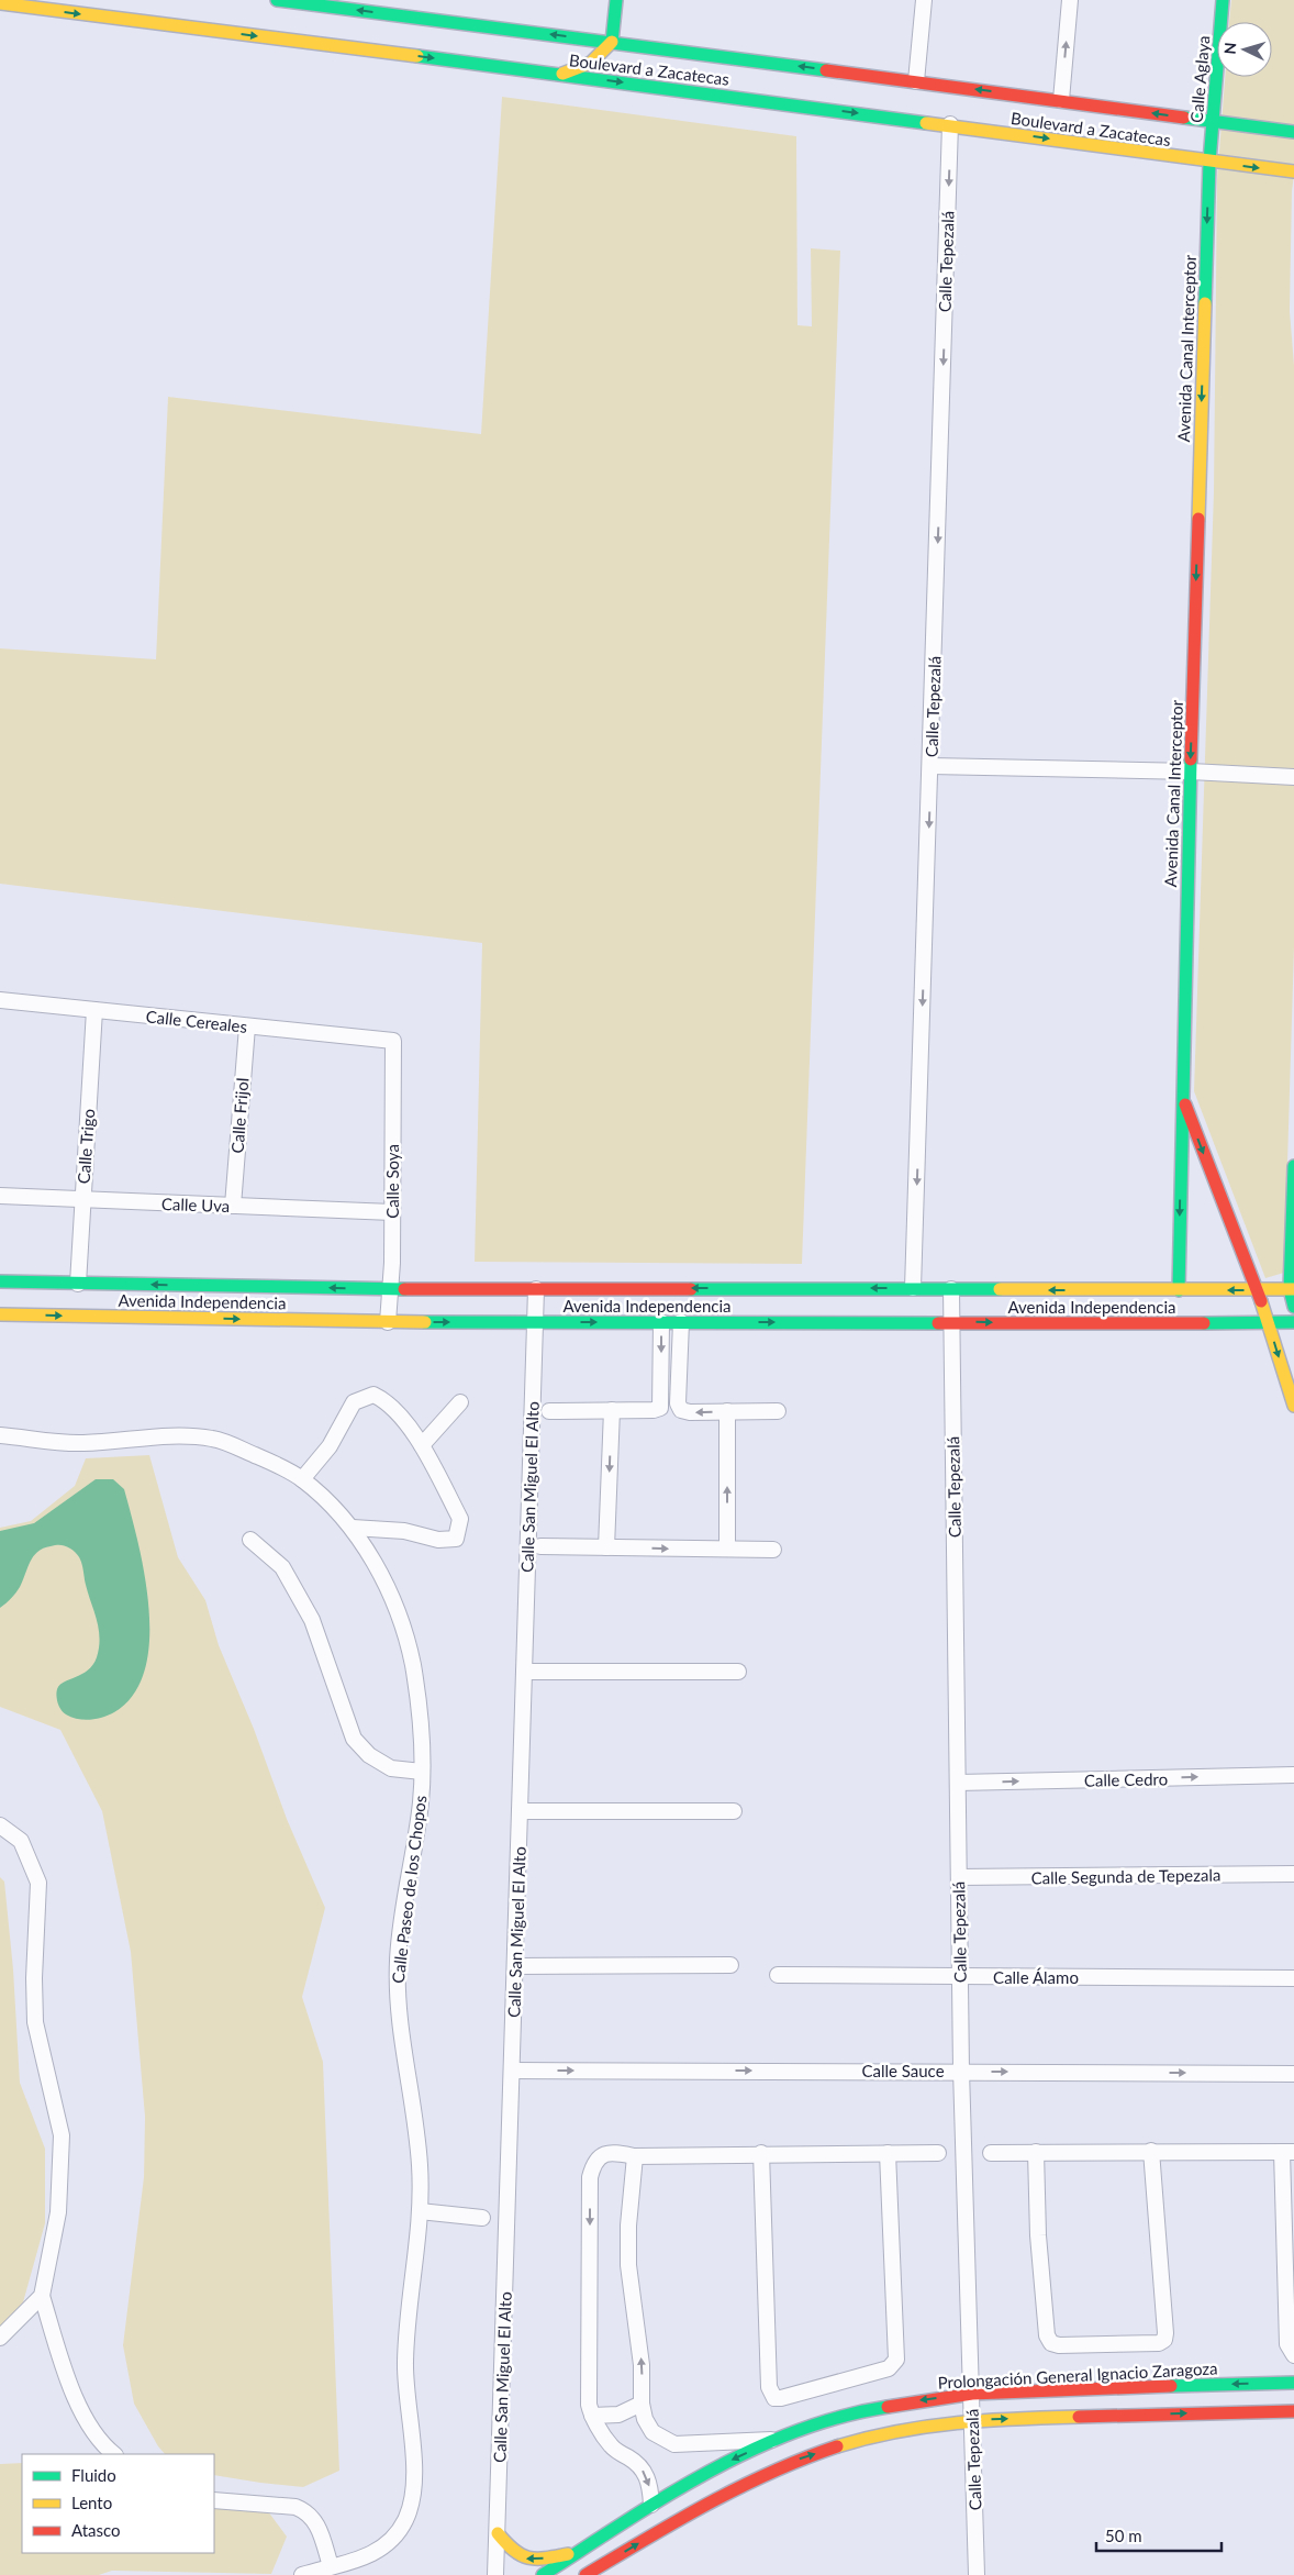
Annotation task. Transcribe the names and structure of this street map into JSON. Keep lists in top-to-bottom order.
{
  "streets": {
    "main road": [
      "Boulevard a Zacatecas",
      "Calle Aglaya",
      "Avenida Canal Interceptor",
      "Avenida Independencia",
      "Prolongación General Ignacio Zaragoza"
    ],
    "street": [
      "Calle Tepezalá",
      "Calle Cereales",
      "Calle Frijol",
      "Calle Trigo",
      "Calle Soya",
      "Calle Uva",
      "Calle San Miguel El Alto",
      "Calle Cedro",
      "Calle Segunda de Tepezala",
      "Calle Paseo de los Chopos",
      "Calle Álamo",
      "Calle Sauce"
    ]
  },
  "crossings": [
    ["Boulevard a Zacatecas", "Calle Aglaya"],
    ["Boulevard a Zacatecas", "Calle Tepezalá"],
    ["Boulevard a Zacatecas", "Avenida Canal Interceptor"],
    ["Calle Aglaya", "Avenida Canal Interceptor"],
    ["Calle Tepezalá", "Avenida Independencia"],
    ["Calle Tepezalá", "Calle Cedro"],
    ["Calle Tepezalá", "Calle Segunda de Tepezala"],
    ["Calle Tepezalá", "Calle Álamo"],
    ["Calle Tepezalá", "Calle Sauce"],
    ["Calle Tepezalá", "Prolongación General Ignacio Zaragoza"],
    ["Avenida Canal Interceptor", "Avenida Independencia"],
    ["Calle Cereales", "Calle Frijol"],
    ["Calle Cereales", "Calle Trigo"],
    ["Calle Cereales", "Calle Soya"],
    ["Calle Frijol", "Calle Uva"],
    ["Calle Trigo", "Calle Uva"],
    ["Calle Trigo", "Avenida Independencia"],
    ["Calle Soya", "Calle Uva"],
    ["Calle Soya", "Avenida Independencia"],
    ["Avenida Independencia", "Calle San Miguel El Alto"],
    ["Calle San Miguel El Alto", "Calle Sauce"]
  ],
  "one_way": ["Calle Tepezalá", "Calle Cedro"],
  "legend": ["Fluido", "Lento", "Atasco"],
  "scale_bar": "50 m",
  "north": "left"
}
